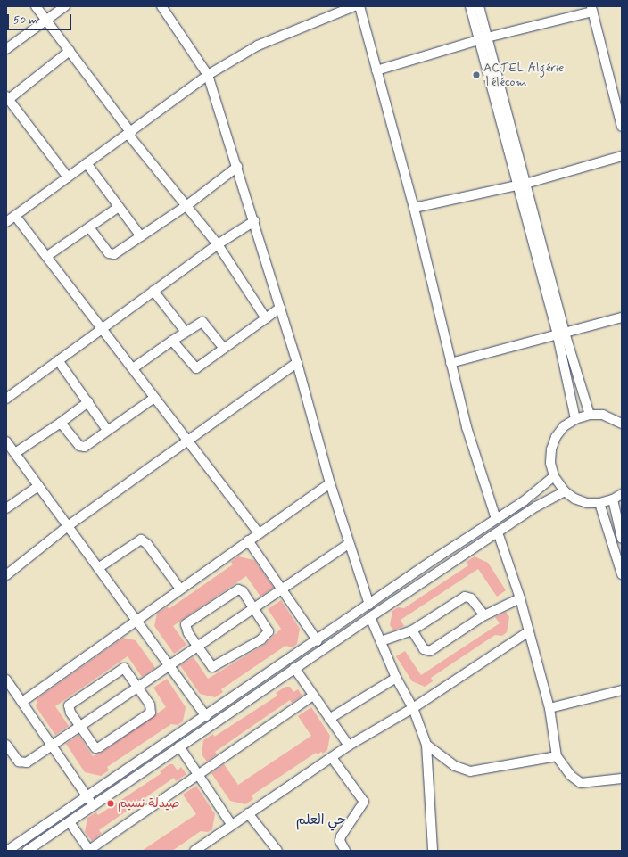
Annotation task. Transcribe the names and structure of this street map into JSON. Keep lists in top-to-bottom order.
{
  "districts": ["حي العلم"],
  "places": ["ACTEL Algérie Télécom", "صيدلة نسيم"],
  "scale_bar": "50 m"
}
